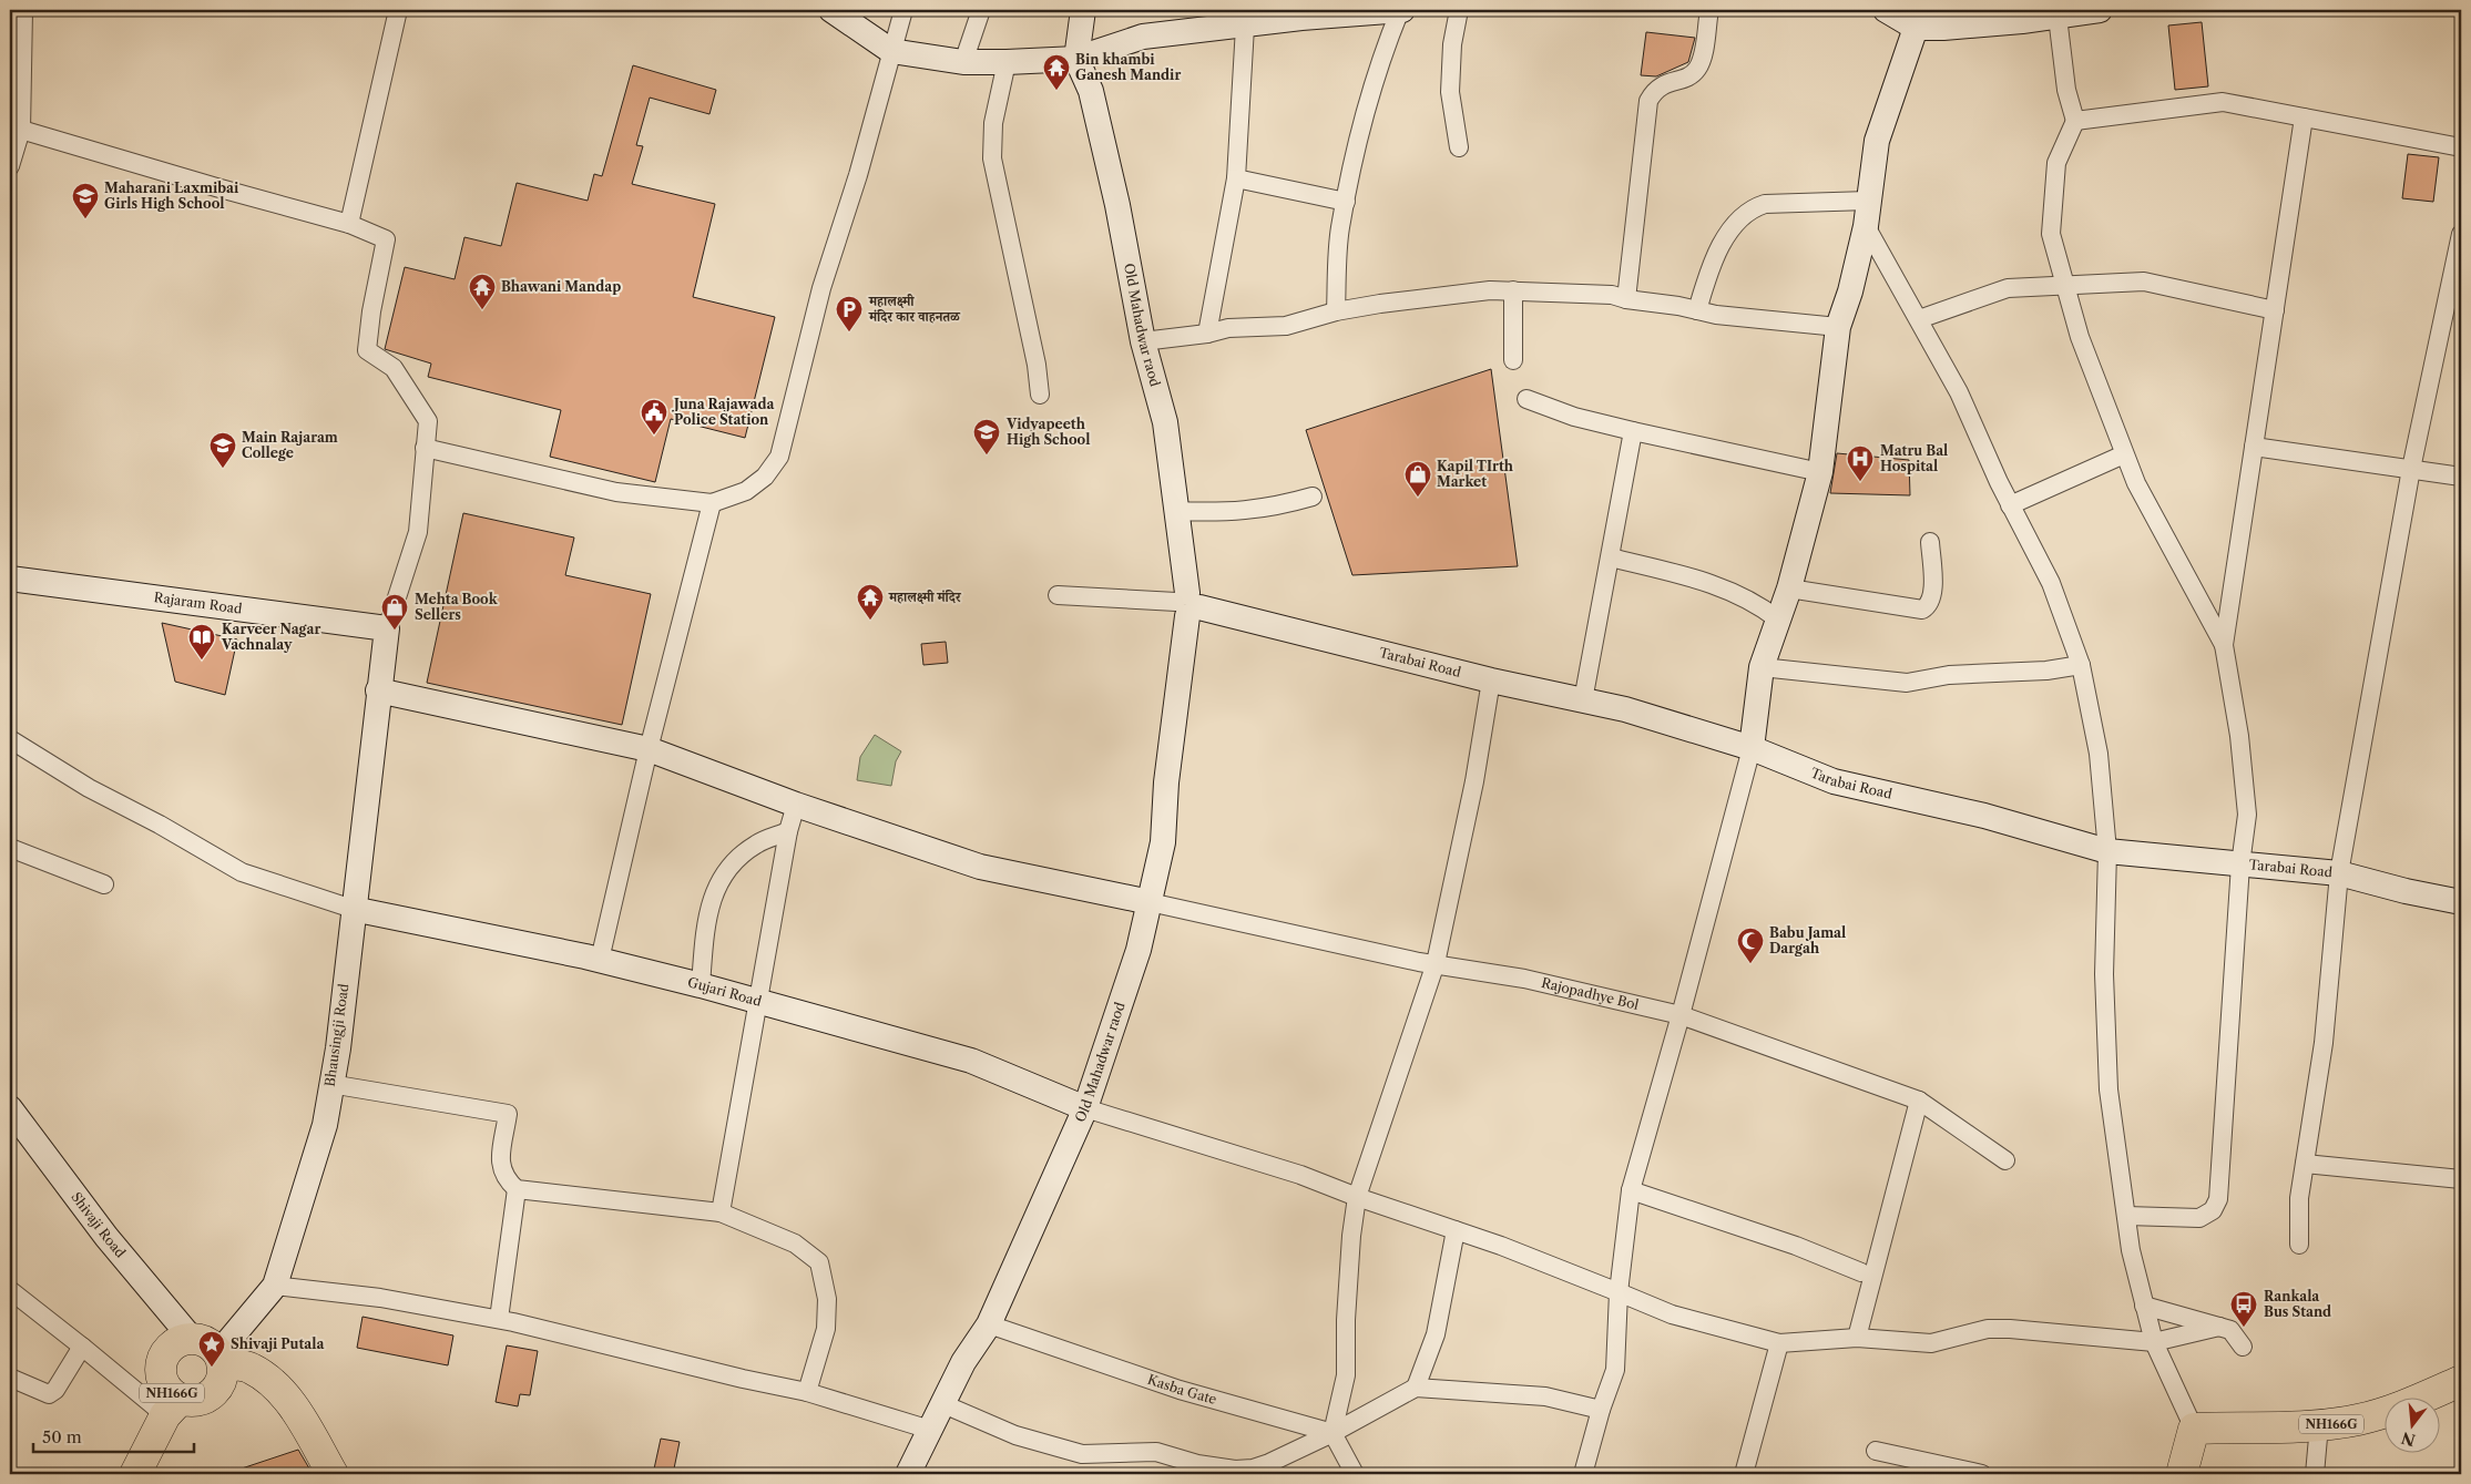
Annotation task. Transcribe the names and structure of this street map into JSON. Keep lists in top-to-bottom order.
{
  "streets": {
    "highway": ["NH166G"],
    "street": [
      "Old Mahadwar raod",
      "Rajaram Road",
      "Tarabai Road",
      "Gujari Road",
      "Rajopadhye Bol",
      "Bhausingji Road",
      "Shivaji Road",
      "Kasba Gate"
    ]
  },
  "crossings": [
    ["Old Mahadwar raod", "Tarabai Road"],
    ["Old Mahadwar raod", "Gujari Road"],
    ["Old Mahadwar raod", "Rajopadhye Bol"],
    ["Old Mahadwar raod", "Kasba Gate"],
    ["Rajaram Road", "Bhausingji Road"],
    ["Gujari Road", "Bhausingji Road"],
    ["Bhausingji Road", "Shivaji Road"],
    ["Bhausingji Road", "NH166G"],
    ["Shivaji Road", "NH166G"]
  ],
  "places": {
    "temple": ["Bin khambi Ganesh Mandir", "Bhawani Mandap", "महालक्ष्मी मंदिर"],
    "school or university": ["Maharani Laxmibai Girls High School", "Vidyapeeth High School", "Main Rajaram College"],
    "parking": ["महालक्ष्मी मंदिर कार वाहनतळ"],
    "public building": ["Juna Rajawada Police Station"],
    "hospital": ["Matru Bal Hospital"],
    "shop": ["Kapil TIrth Market", "Mehta Book Sellers"],
    "library": ["Karveer Nagar Vachnalay"],
    "mosque": ["Babu Jamal Dargah"],
    "bus stop": ["Rankala Bus Stand"],
    "place": ["Shivaji Putala"]
  },
  "scale_bar": "50 m",
  "north": "bottom"
}
